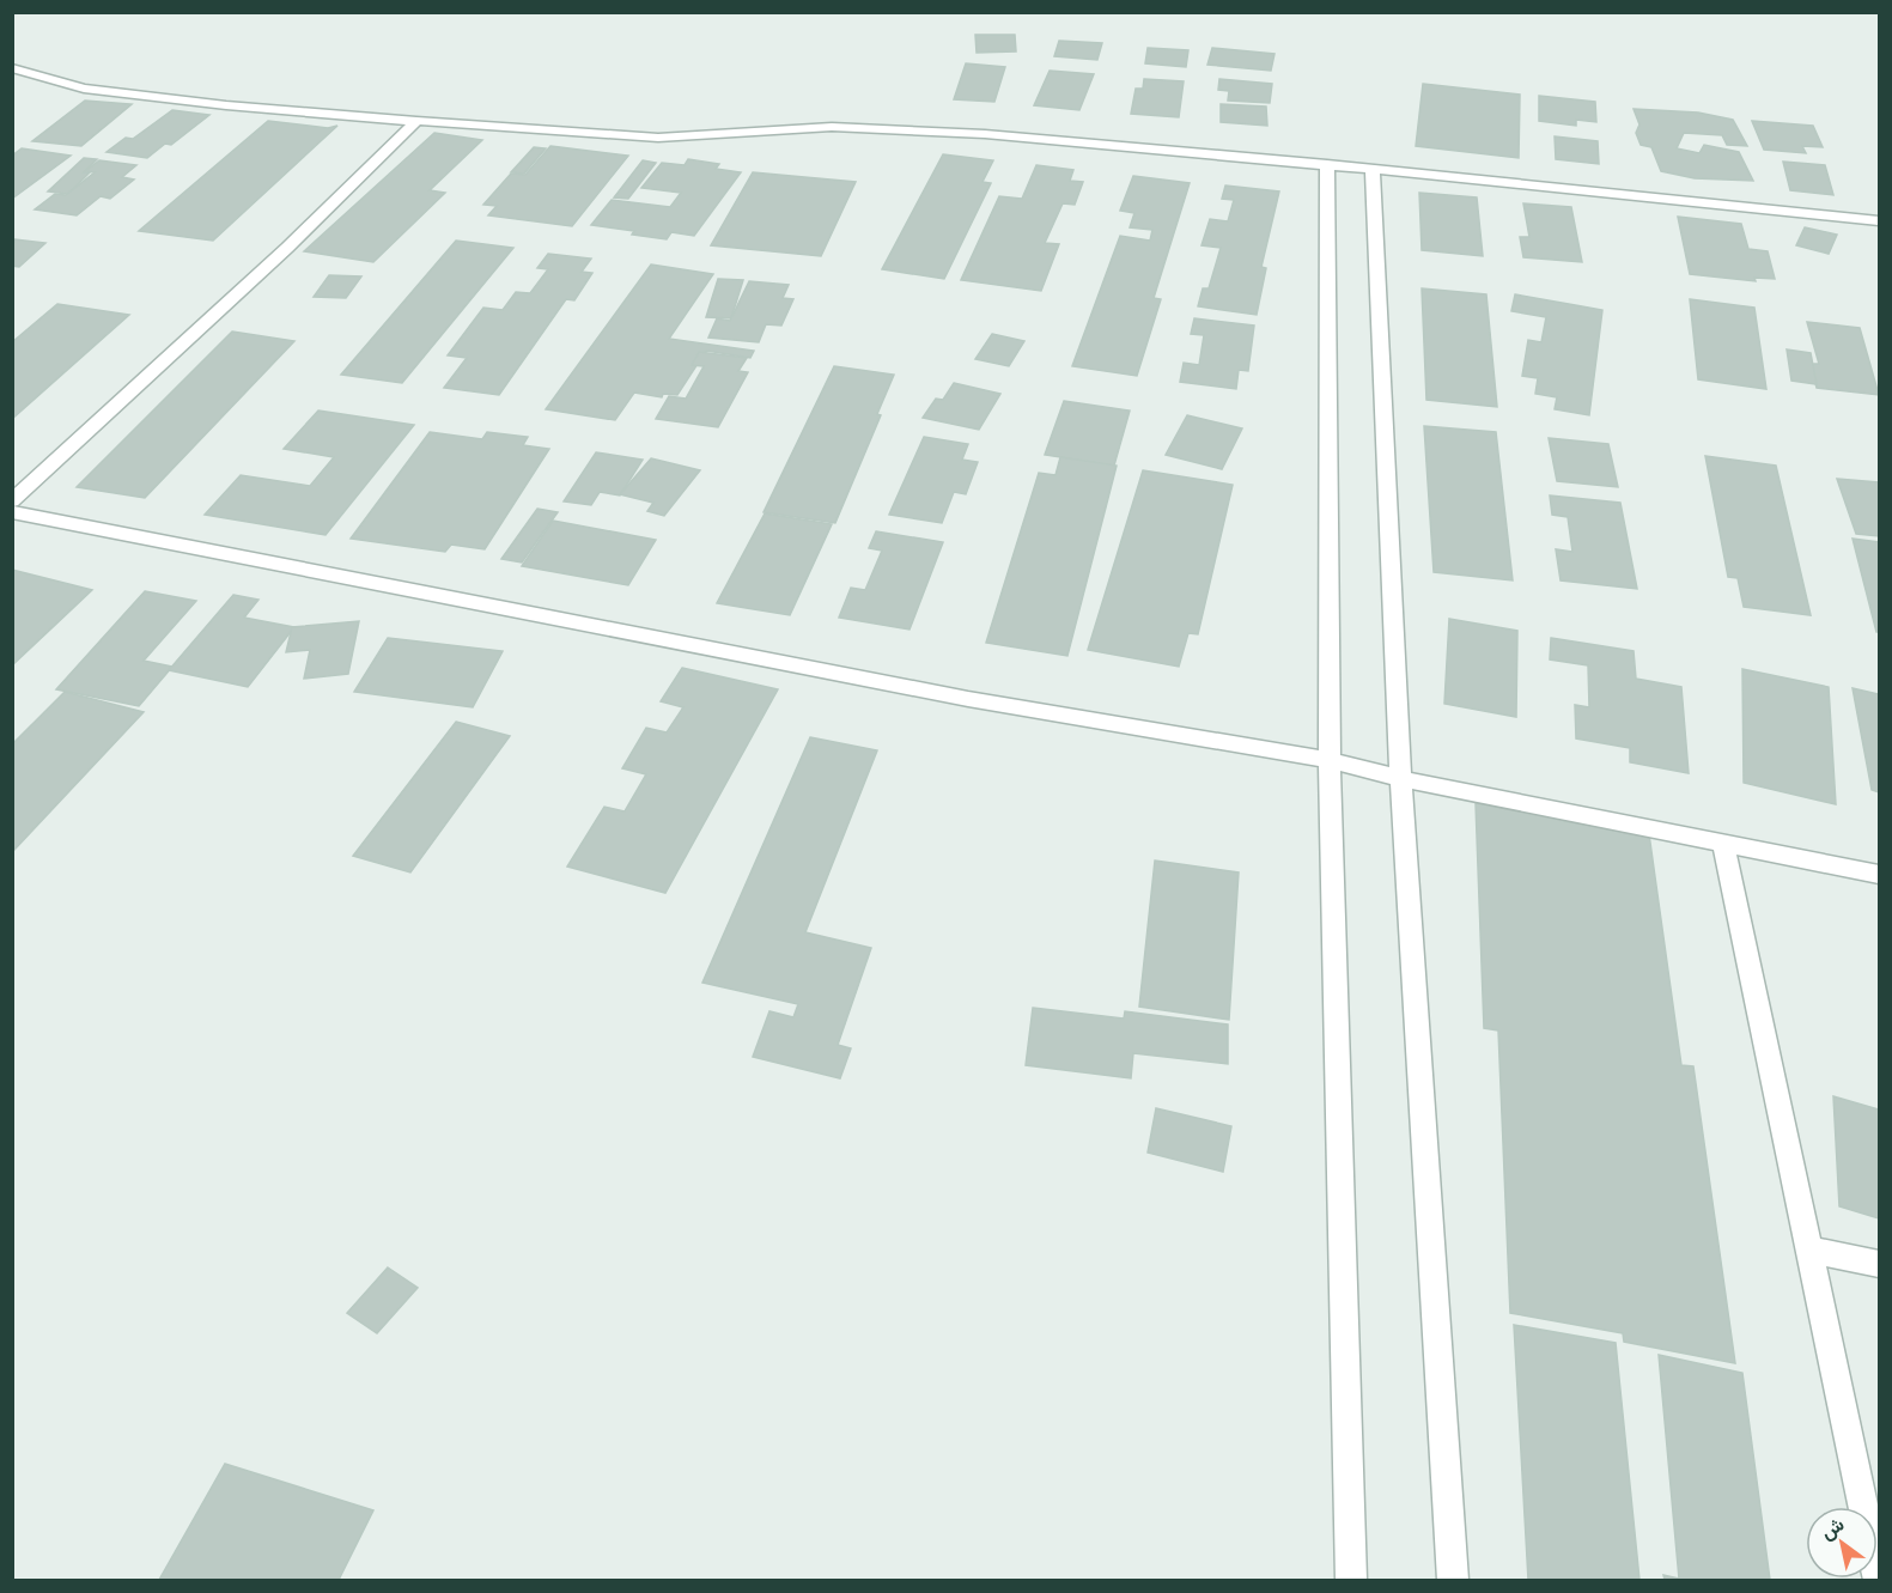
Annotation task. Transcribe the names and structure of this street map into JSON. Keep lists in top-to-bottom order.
{
  "north": "top left"
}
